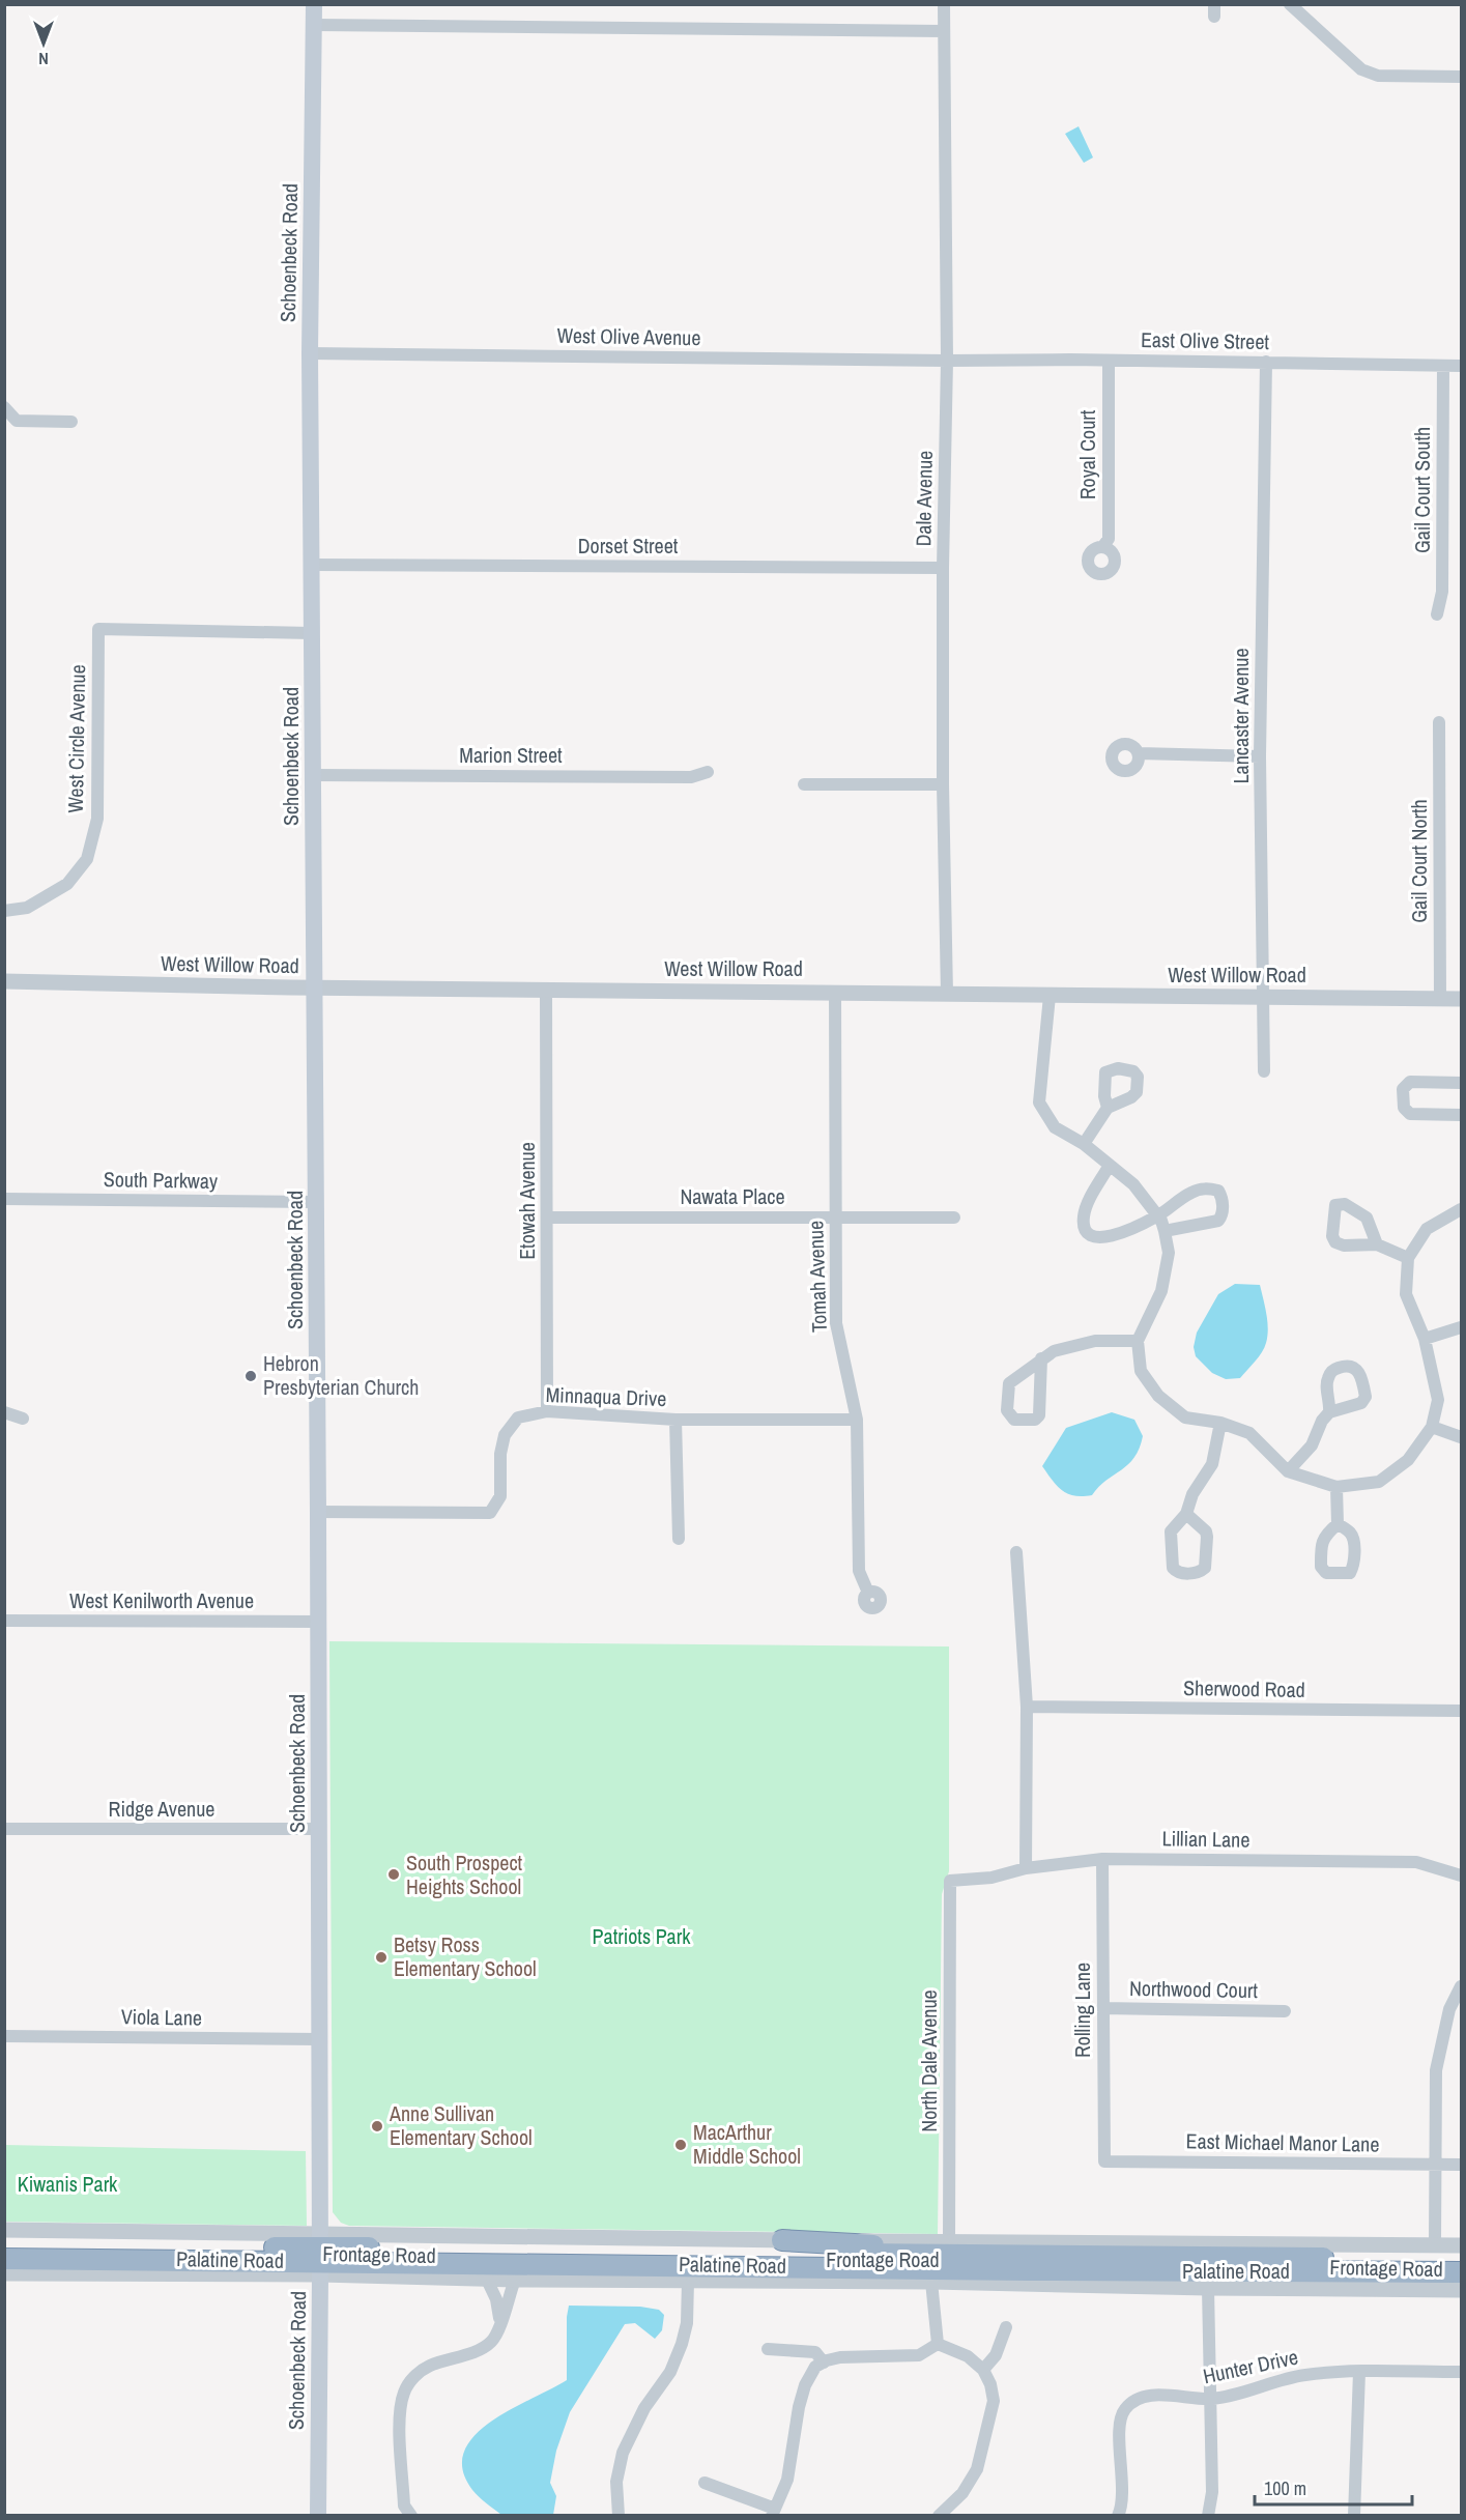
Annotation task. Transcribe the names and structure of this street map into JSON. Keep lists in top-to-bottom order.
{
  "streets": {
    "highway": ["Palatine Road"],
    "main road": ["Schoenbeck Road"],
    "street": [
      "West Olive Avenue",
      "East Olive Street",
      "Royal Court",
      "Gail Court South",
      "Dale Avenue",
      "Dorset Street",
      "Lancaster Avenue",
      "West Circle Avenue",
      "Marion Street",
      "Gail Court North",
      "West Willow Road",
      "South Parkway",
      "Nawata Place",
      "Etowah Avenue",
      "Tomah Avenue",
      "Minnaqua Drive",
      "West Kenilworth Avenue",
      "Sherwood Road",
      "Ridge Avenue",
      "Lillian Lane",
      "Northwood Court",
      "Rolling Lane",
      "Viola Lane",
      "North Dale Avenue",
      "East Michael Manor Lane",
      "Frontage Road",
      "Hunter Drive"
    ]
  },
  "crossings": [
    ["Schoenbeck Road", "West Olive Avenue"],
    ["Schoenbeck Road", "Dorset Street"],
    ["Schoenbeck Road", "West Circle Avenue"],
    ["Schoenbeck Road", "Marion Street"],
    ["Schoenbeck Road", "West Willow Road"],
    ["Schoenbeck Road", "South Parkway"],
    ["Schoenbeck Road", "Minnaqua Drive"],
    ["Schoenbeck Road", "West Kenilworth Avenue"],
    ["Schoenbeck Road", "Ridge Avenue"],
    ["Schoenbeck Road", "Viola Lane"],
    ["Schoenbeck Road", "Frontage Road"],
    ["Schoenbeck Road", "Palatine Road"],
    ["West Olive Avenue", "East Olive Street"],
    ["West Olive Avenue", "Dale Avenue"],
    ["East Olive Street", "Royal Court"],
    ["East Olive Street", "Gail Court South"],
    ["East Olive Street", "Dale Avenue"],
    ["East Olive Street", "Lancaster Avenue"],
    ["Dale Avenue", "Dorset Street"],
    ["Dale Avenue", "West Willow Road"],
    ["Lancaster Avenue", "West Willow Road"],
    ["Gail Court North", "West Willow Road"],
    ["West Willow Road", "Etowah Avenue"],
    ["West Willow Road", "Tomah Avenue"],
    ["Nawata Place", "Etowah Avenue"],
    ["Nawata Place", "Tomah Avenue"],
    ["Etowah Avenue", "Minnaqua Drive"],
    ["Tomah Avenue", "Minnaqua Drive"],
    ["Lillian Lane", "Rolling Lane"],
    ["Lillian Lane", "North Dale Avenue"],
    ["Northwood Court", "Rolling Lane"],
    ["Rolling Lane", "East Michael Manor Lane"],
    ["North Dale Avenue", "Frontage Road"],
    ["Frontage Road", "Palatine Road"]
  ],
  "parks": ["Patriots Park", "Kiwanis Park"],
  "places": [
    "Hebron Presbyterian Church",
    "South Prospect Heights School",
    "Betsy Ross Elementary School",
    "Anne Sullivan Elementary School",
    "MacArthur Middle School"
  ],
  "scale_bar": "100 m",
  "north": "bottom"
}
